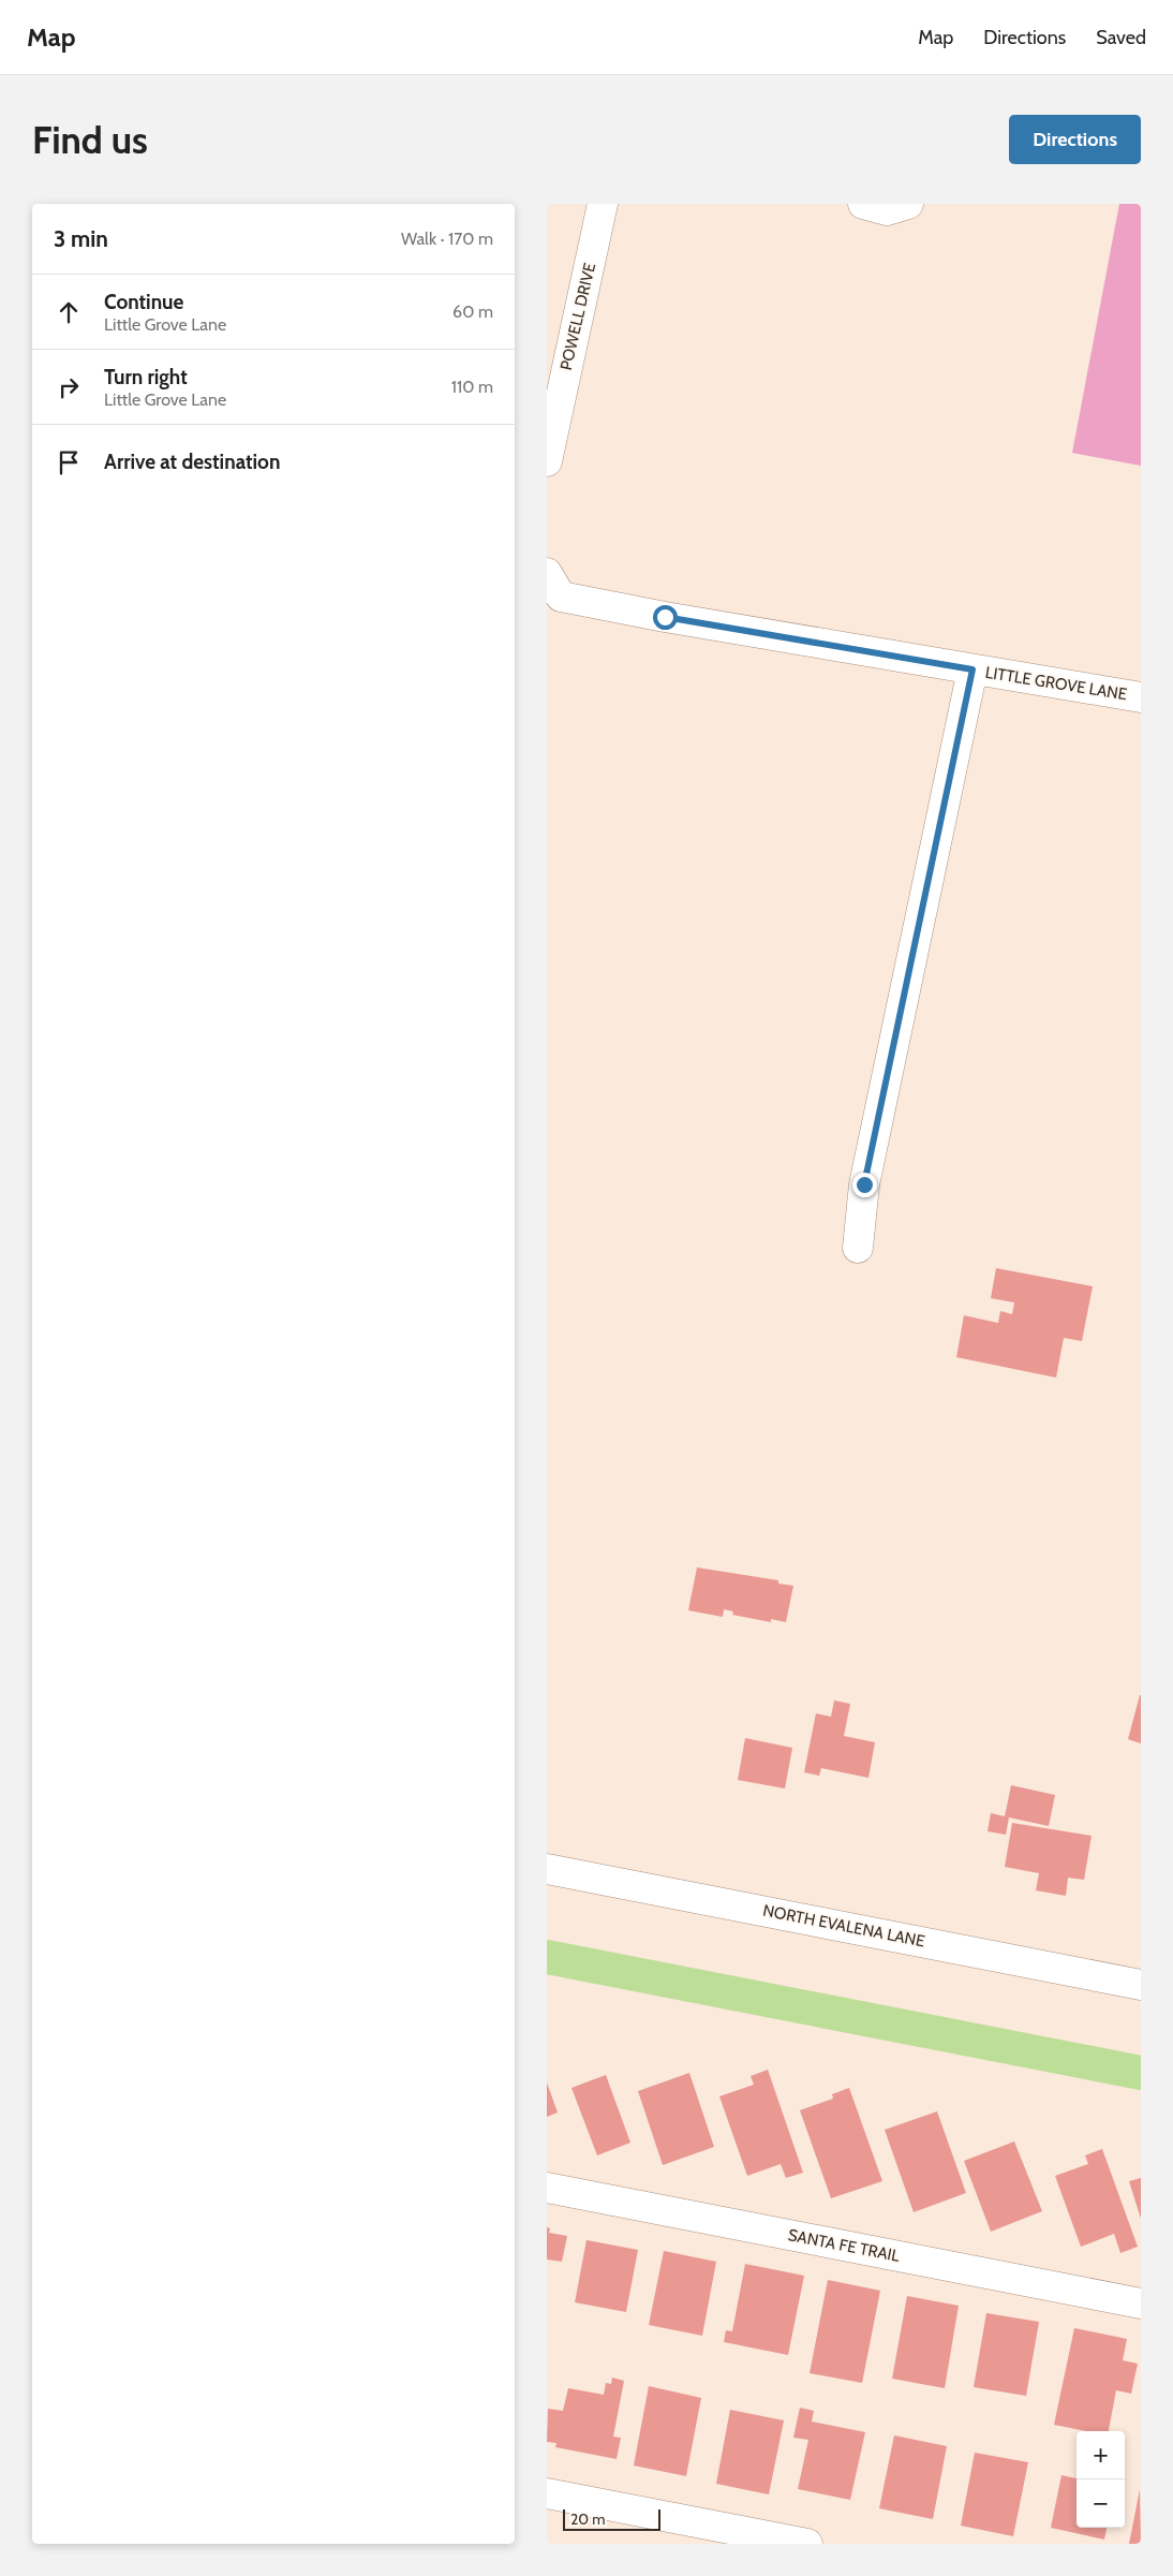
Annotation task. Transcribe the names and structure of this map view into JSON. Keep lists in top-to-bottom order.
{
  "streets": {
    "street": [
      "POWELL DRIVE",
      "LITTLE GROVE LANE",
      "NORTH EVALENA LANE",
      "SANTA FE TRAIL"
    ]
  },
  "scale_bar": "20 m",
  "page": {
    "header": "Map",
    "nav": ["Map", "Directions", "Saved"],
    "buttons": "Directions",
    "title": "Find us",
    "heading": ["3 min", "Walk · 170 m"],
    "list": [
      ["Continue", "Little Grove Lane", "60 m"],
      ["Turn right", "Little Grove Lane", "110 m"],
      "Arrive at destination"
    ],
    "map_buttons": ["+", "−"],
    "scale": "20 m"
  }
}
